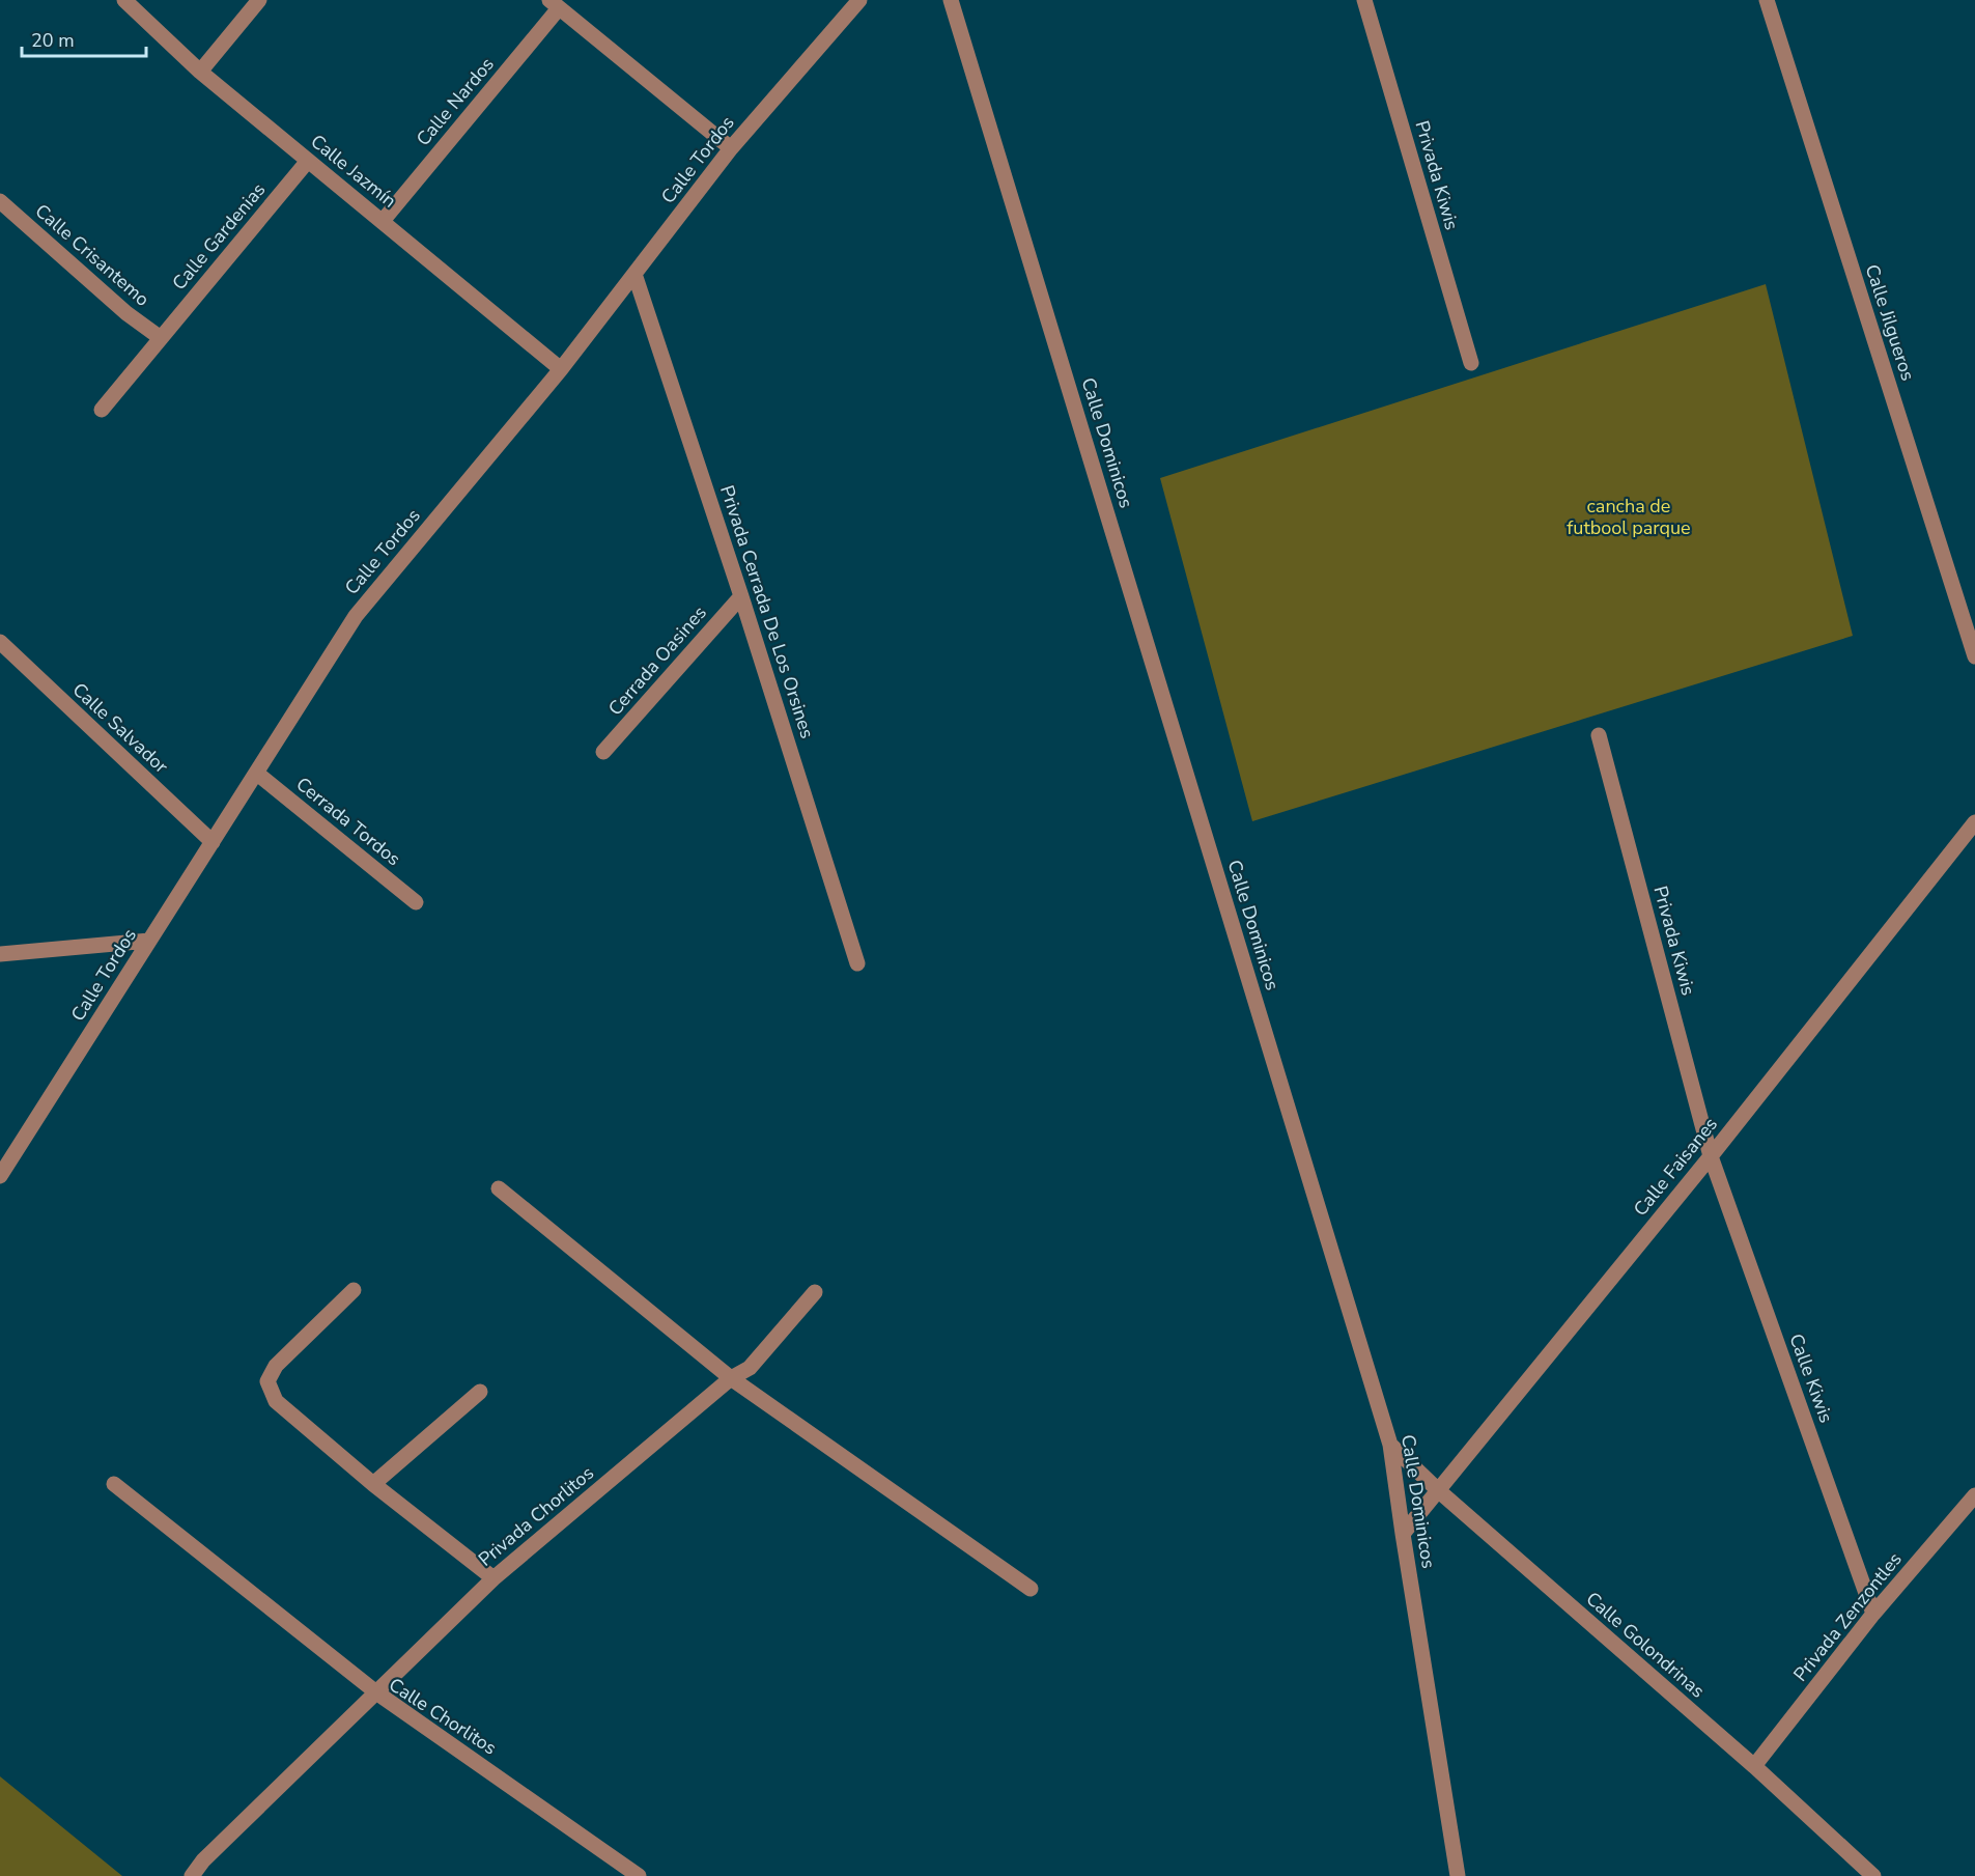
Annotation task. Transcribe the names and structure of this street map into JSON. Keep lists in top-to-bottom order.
{
  "streets": {
    "street": [
      "Calle Nardos",
      "Calle Tordos",
      "Calle Jazmín",
      "Privada Kiwis",
      "Calle Gardenias",
      "Calle Crisantemo",
      "Calle Jilgueros",
      "Calle Dominicos",
      "Privada Cerrada De Los Orsines",
      "Cerrada Oasines",
      "Calle Salvador",
      "Cerrada Tordos",
      "Calle Faisanes",
      "Calle Kiwis",
      "Privada Chorlitos",
      "Privada Zenzontles",
      "Calle Golondrinas",
      "Calle Chorlitos"
    ]
  },
  "crossings": [
    ["Calle Nardos", "Calle Jazmín"],
    ["Calle Tordos", "Calle Jazmín"],
    ["Calle Tordos", "Privada Cerrada De Los Orsines"],
    ["Calle Tordos", "Calle Salvador"],
    ["Calle Tordos", "Cerrada Tordos"],
    ["Calle Jazmín", "Calle Gardenias"],
    ["Privada Kiwis", "Calle Faisanes"],
    ["Privada Kiwis", "Calle Kiwis"],
    ["Calle Gardenias", "Calle Crisantemo"],
    ["Calle Dominicos", "Calle Faisanes"],
    ["Calle Dominicos", "Calle Golondrinas"],
    ["Privada Cerrada De Los Orsines", "Cerrada Oasines"],
    ["Calle Faisanes", "Calle Kiwis"],
    ["Calle Faisanes", "Calle Golondrinas"],
    ["Calle Kiwis", "Privada Zenzontles"],
    ["Privada Chorlitos", "Calle Chorlitos"],
    ["Privada Zenzontles", "Calle Golondrinas"]
  ],
  "parks": ["cancha de futbool parque"],
  "scale_bar": "20 m"
}
